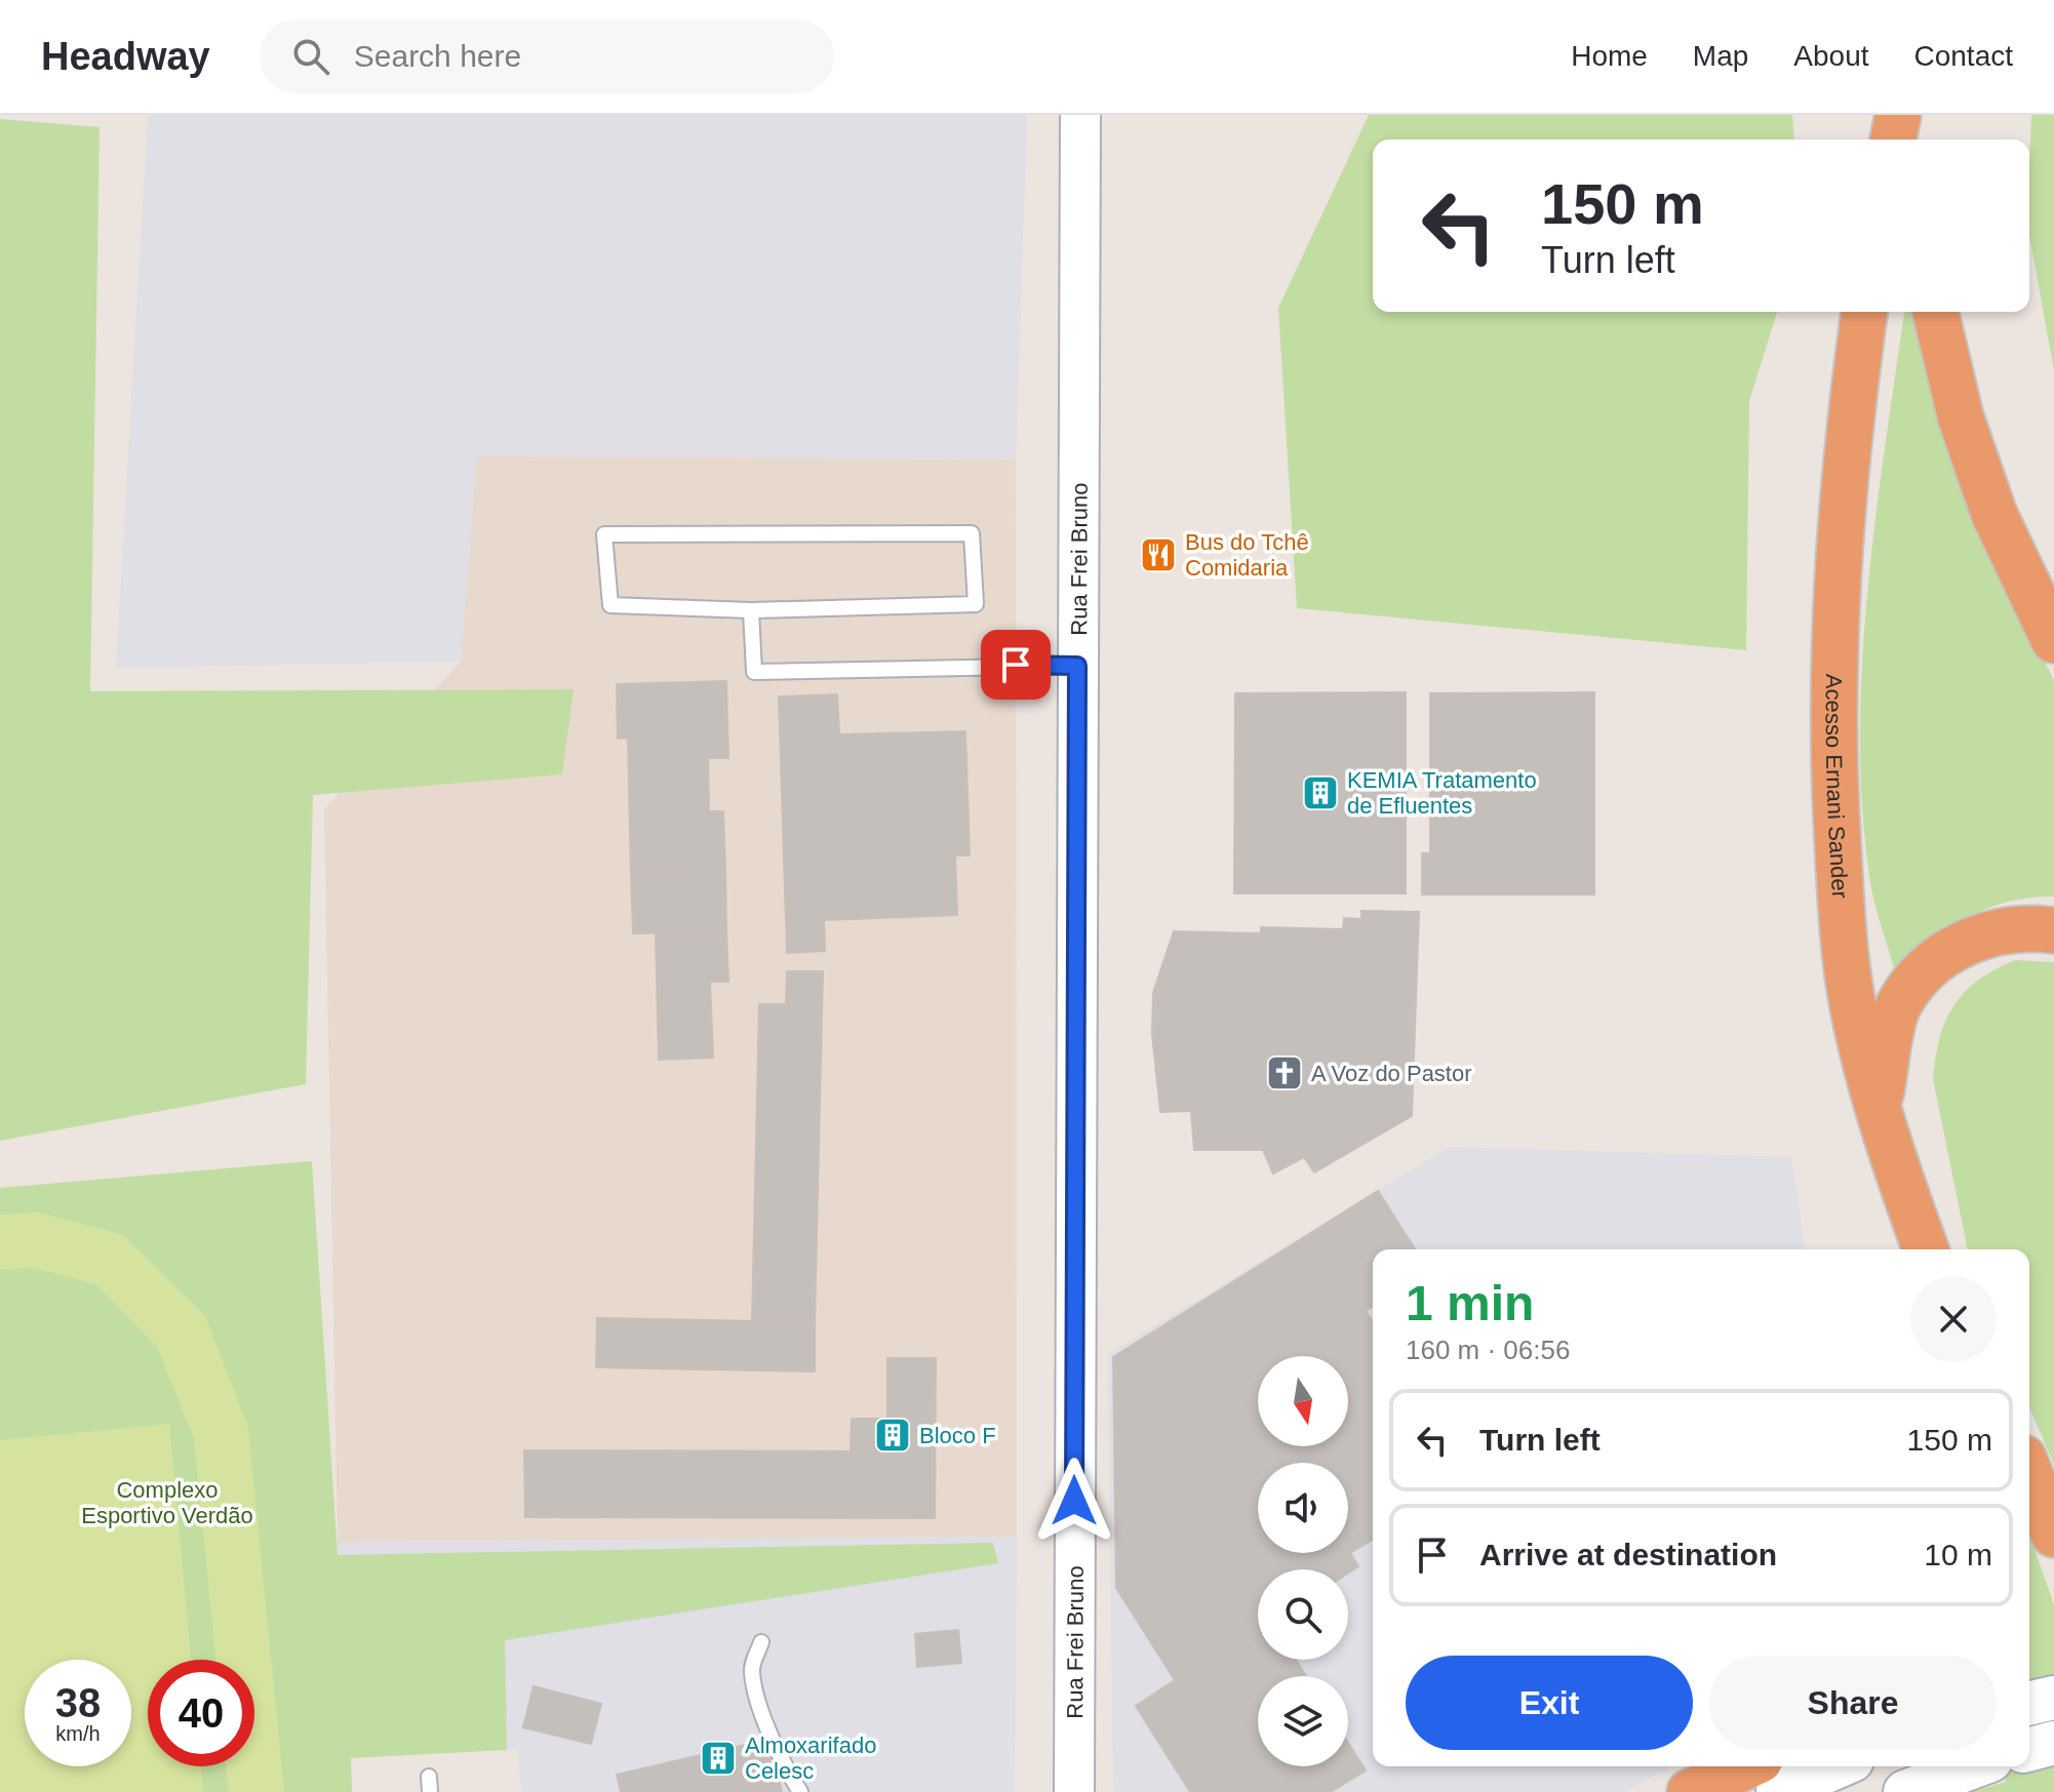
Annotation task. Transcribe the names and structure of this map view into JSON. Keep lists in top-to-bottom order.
{
  "streets": {
    "highway": ["Acesso Ernani Sander"],
    "street": ["Rua Frei Bruno"]
  },
  "parks": ["Complexo Esportivo Verdão"],
  "places": {
    "restaurant": ["Bus do Tchê Comidaria"],
    "building": ["KEMIA Tratamento de Efluentes", "Bloco F", "Almoxarifado Celesc"],
    "church": ["A Voz do Pastor"]
  },
  "north": "bottom",
  "page": {
    "header": "Headway",
    "search": "Search here",
    "nav": [
      "Home",
      "Map",
      "About",
      "Contact"
    ],
    "turn": ["150 m", "Turn left"],
    "heading": ["1 min", "160 m · 06:56"],
    "list": [
      {
        "name": "Turn left",
        "value": "150 m"
      },
      {
        "name": "Arrive at destination",
        "value": "10 m"
      }
    ],
    "buttons": ["Exit", "Share"],
    "speed": "38 km/h",
    "limit": "40"
  }
}
